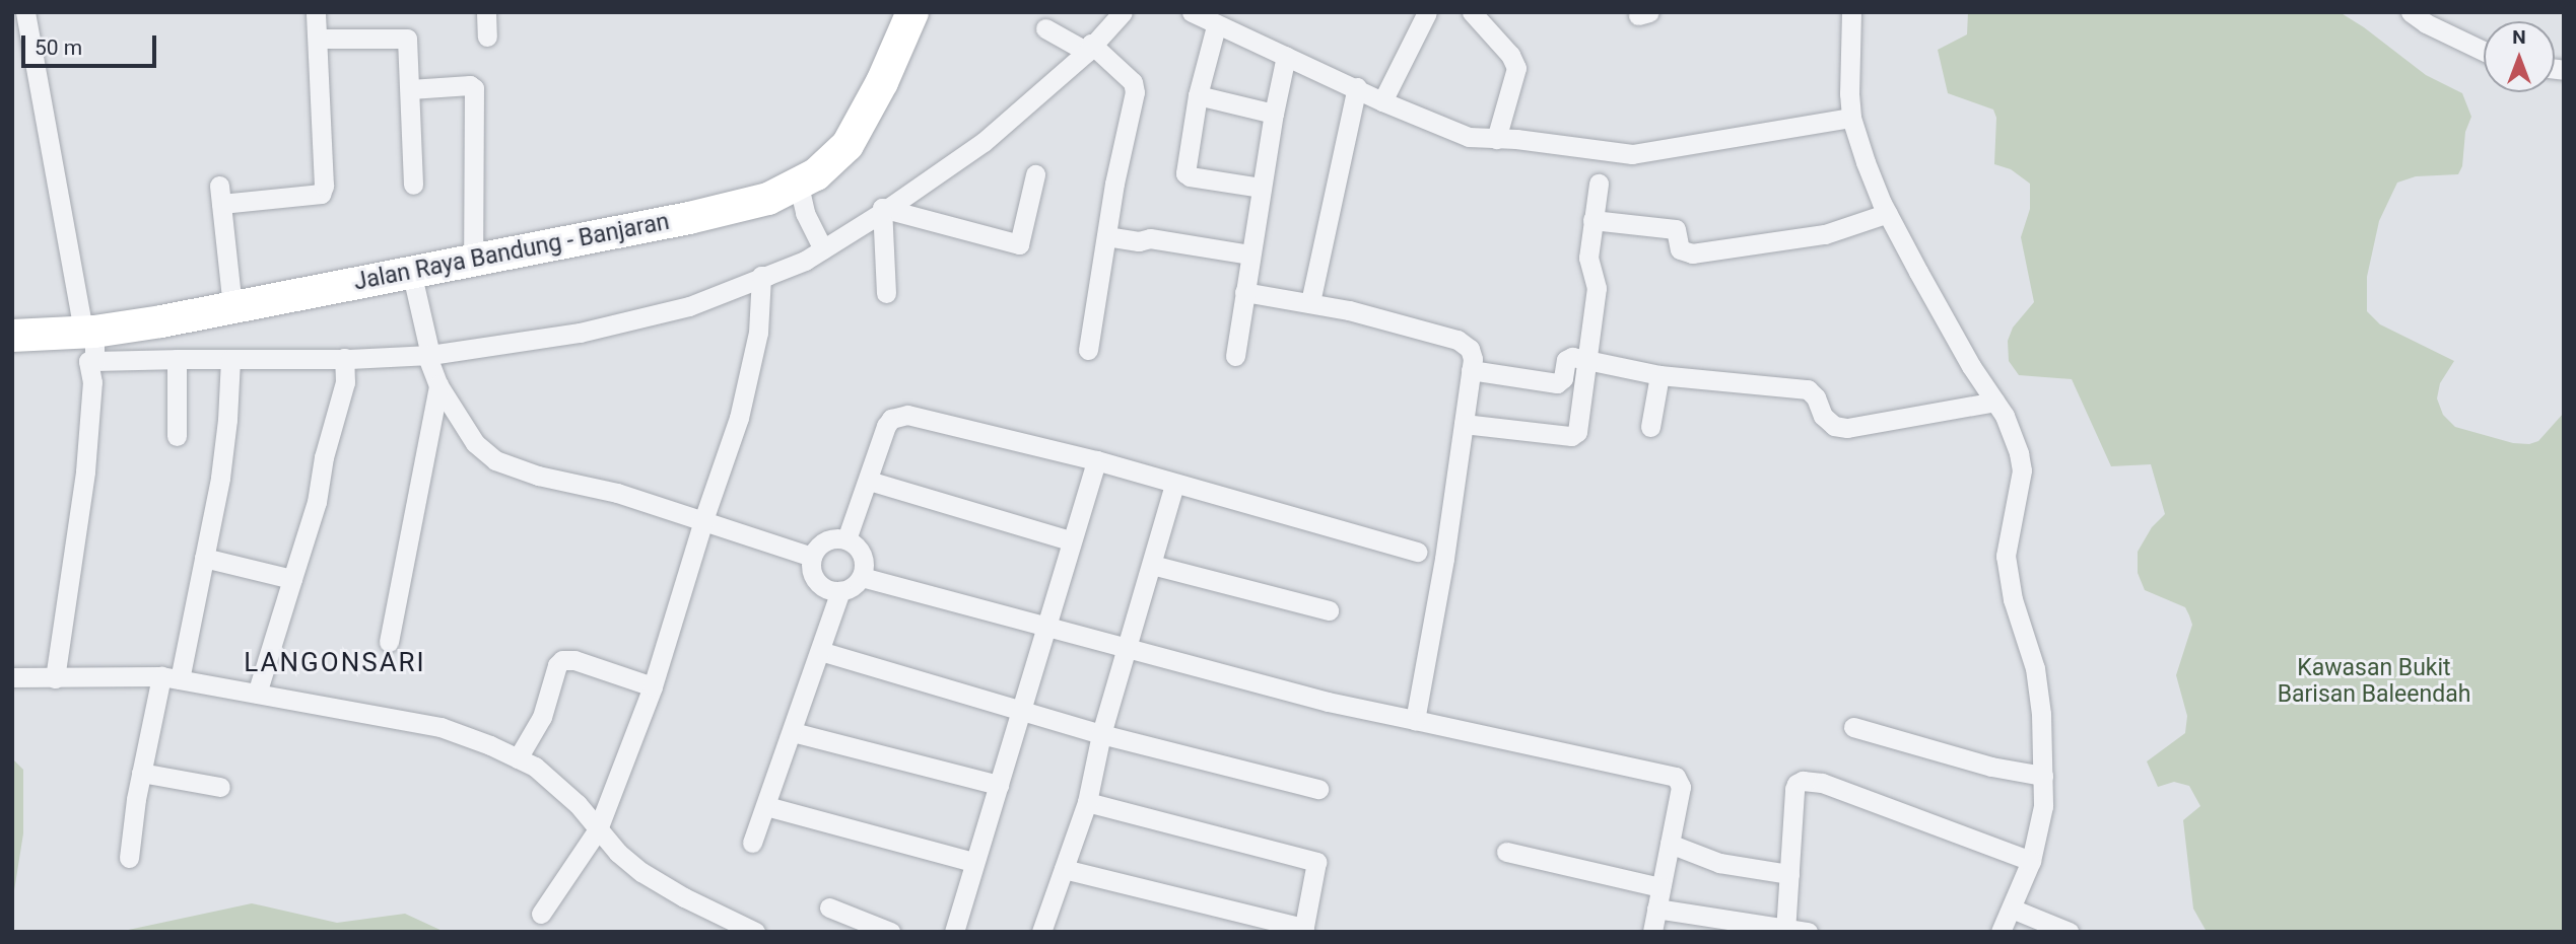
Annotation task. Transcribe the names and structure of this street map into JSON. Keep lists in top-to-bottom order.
{
  "streets": {
    "main road": ["Jalan Raya Bandung - Banjaran"]
  },
  "districts": ["LANGONSARI"],
  "parks": ["Kawasan Bukit Barisan Baleendah"],
  "scale_bar": "50 m",
  "north": "top"
}
